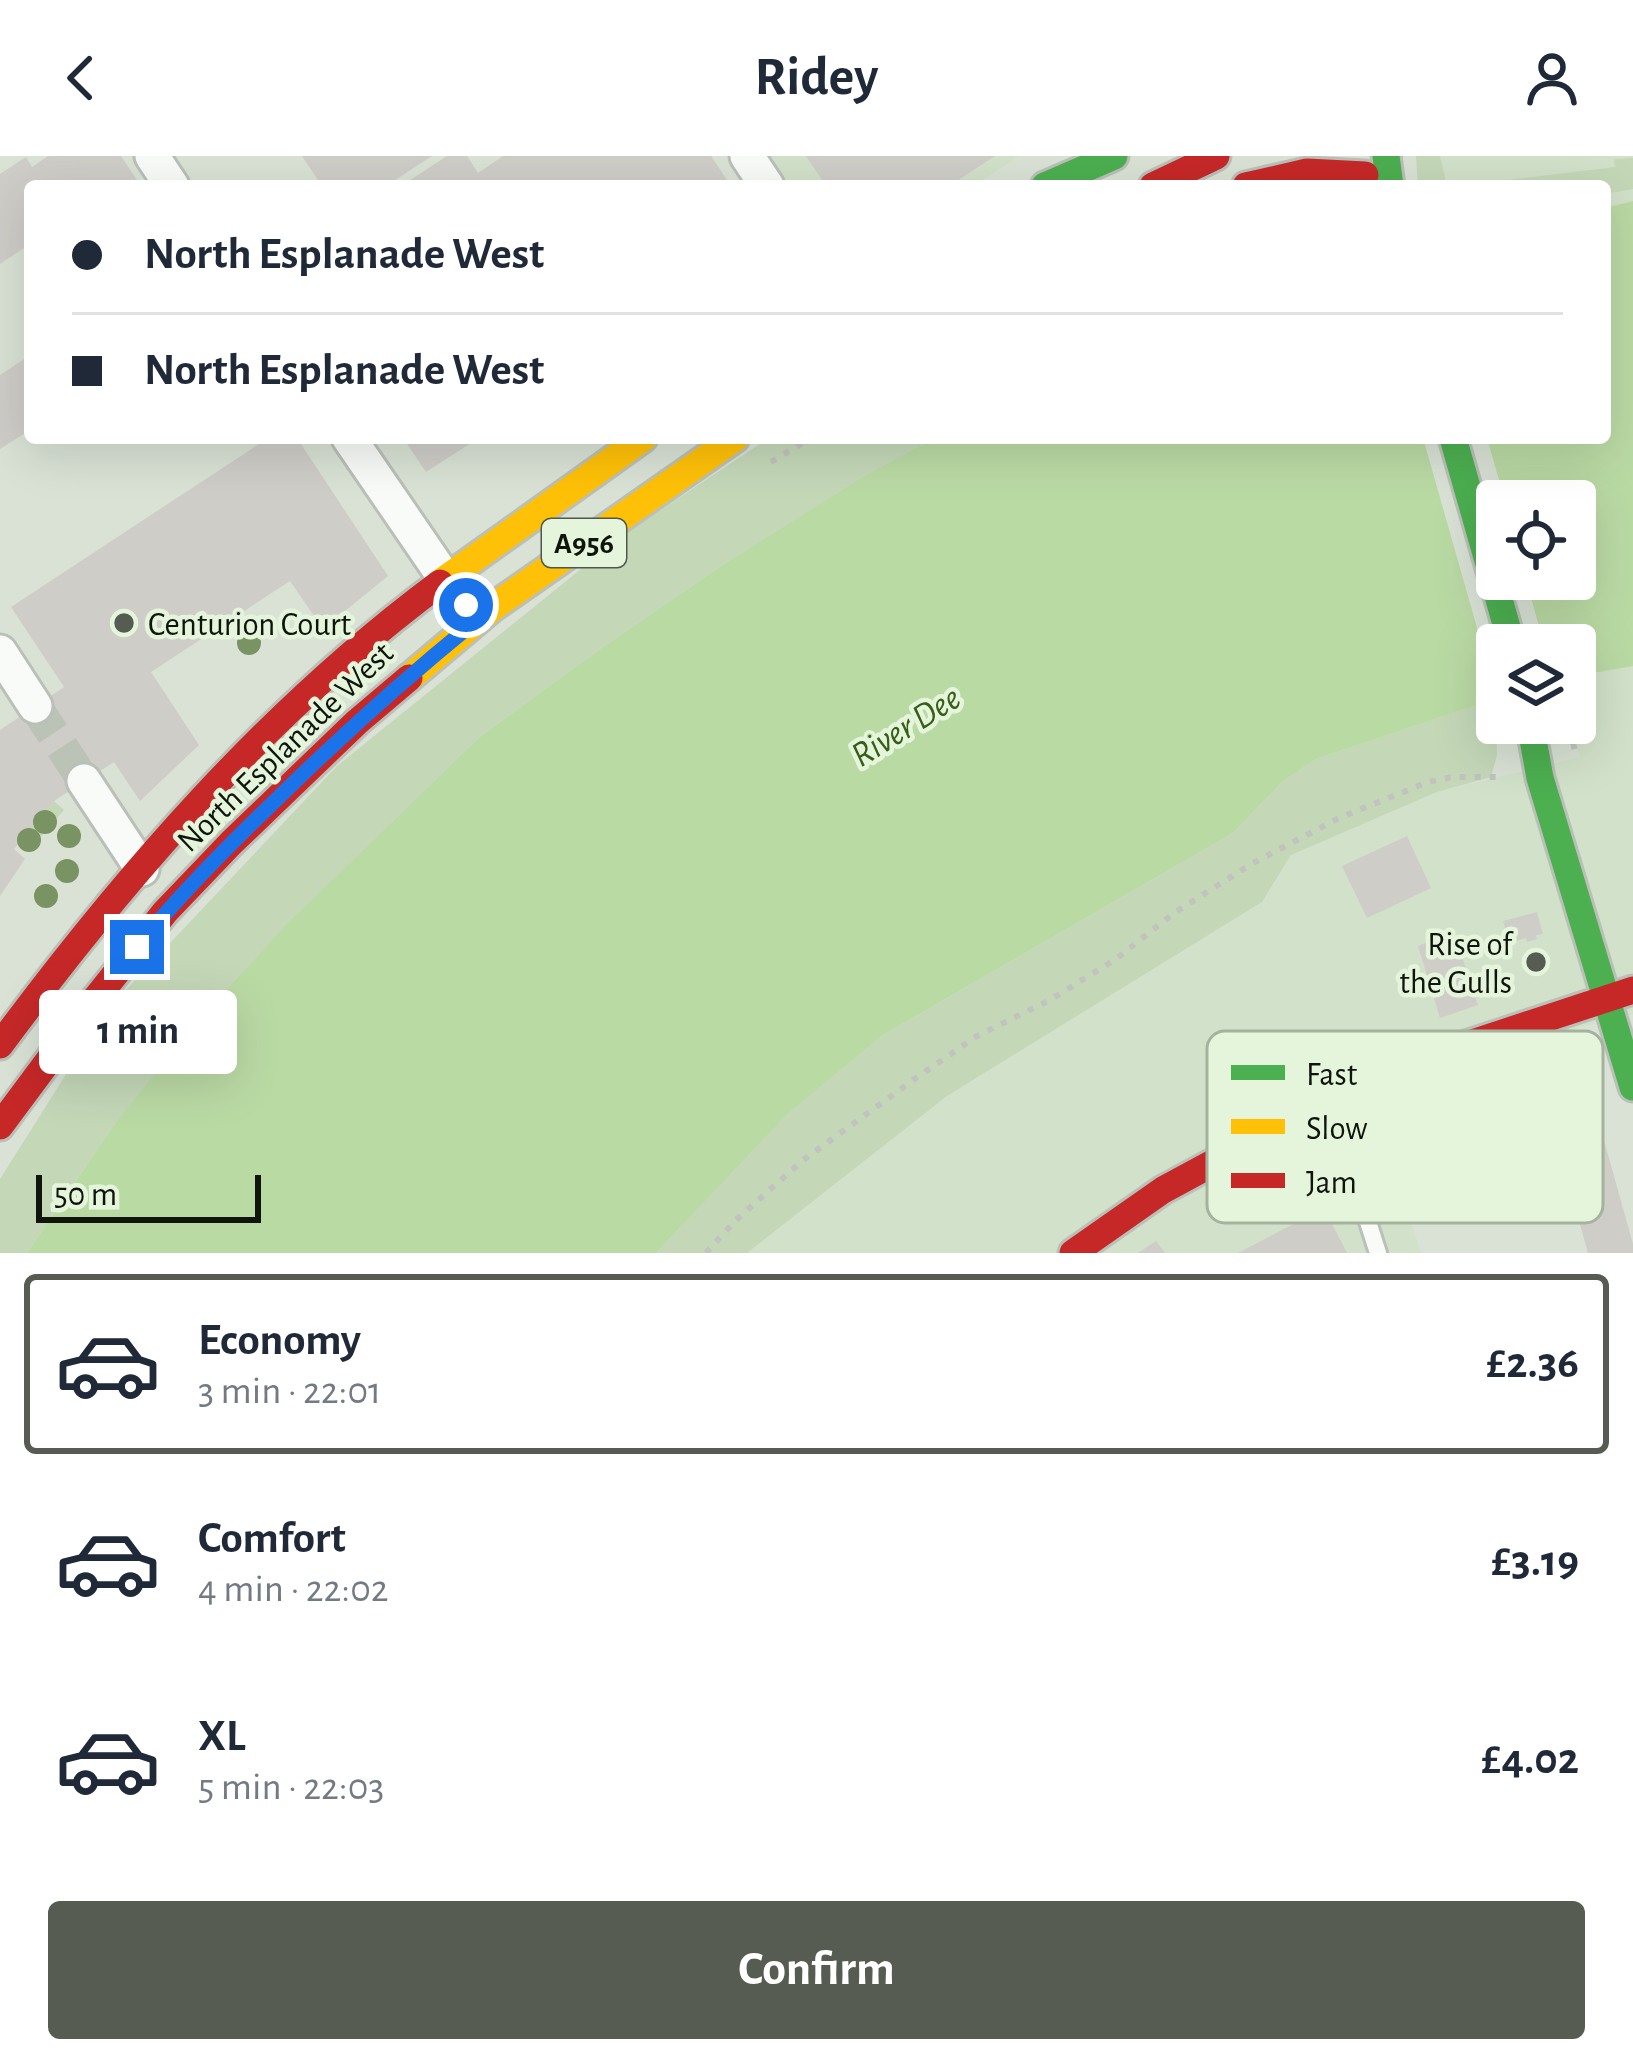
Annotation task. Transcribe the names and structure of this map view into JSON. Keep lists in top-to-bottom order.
{
  "streets": {
    "main road": ["A956", "North Esplanade West"]
  },
  "water": ["River Dee"],
  "places": ["Centurion Court", "Rise of the Gulls"],
  "legend": ["Fast", "Slow", "Jam"],
  "scale_bar": "50 m",
  "page": {
    "header": "Ridey",
    "banner": ["North Esplanade West", "North Esplanade West"],
    "bubble": "1 min",
    "scale": "50 m",
    "list": [
      {
        "name": "Economy",
        "note": "3 min · 22:01",
        "value": "£2.36"
      },
      {
        "name": "Comfort",
        "note": "4 min · 22:02",
        "value": "£3.19"
      },
      {
        "name": "XL",
        "note": "5 min · 22:03",
        "value": "£4.02"
      }
    ],
    "buttons": "Confirm"
  }
}
